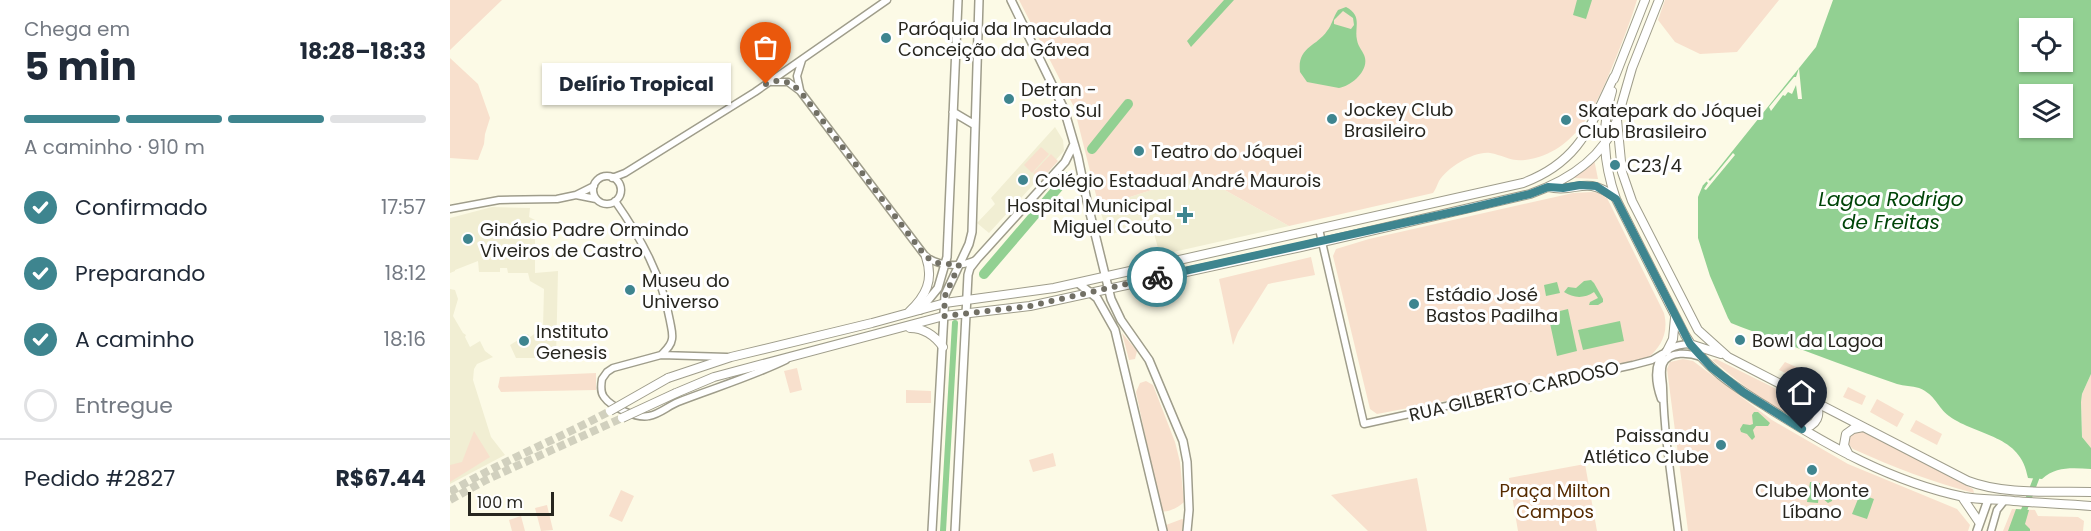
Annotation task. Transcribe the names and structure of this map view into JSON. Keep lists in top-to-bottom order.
{
  "streets": {
    "street": ["RUA GILBERTO CARDOSO"]
  },
  "water": ["Lagoa Rodrigo de Freitas"],
  "parks": ["Praça Milton Campos"],
  "places": {
    "other": [
      "Paróquia da Imaculada Conceição da Gávea",
      "Delírio Tropical",
      "Detran - Posto Sul",
      "Jockey Club Brasileiro",
      "Skatepark do Jóquei Club Brasileiro",
      "Teatro do Jóquei",
      "C23/4",
      "Colégio Estadual André Maurois",
      "Ginásio Padre Ormindo Viveiros de Castro",
      "Museu do Universo",
      "Estádio José Bastos Padilha",
      "Bowl da Lagoa",
      "Instituto Genesis",
      "Paissandu Atlético Clube",
      "Clube Monte Líbano"
    ],
    "health": ["Hospital Municipal Miguel Couto"]
  },
  "scale_bar": "100 m",
  "page": {
    "heading": ["5 min", "Chega em", "18:28–18:33"],
    "panel": ["Pedido #2827", "R$67.44"],
    "bubble": "Delírio Tropical",
    "bar": "A caminho · 910 m",
    "list": [
      ["Confirmado", "17:57"],
      ["Preparando", "18:12"],
      ["A caminho", "18:16"],
      "Entregue"
    ],
    "scale": "100 m"
  }
}
